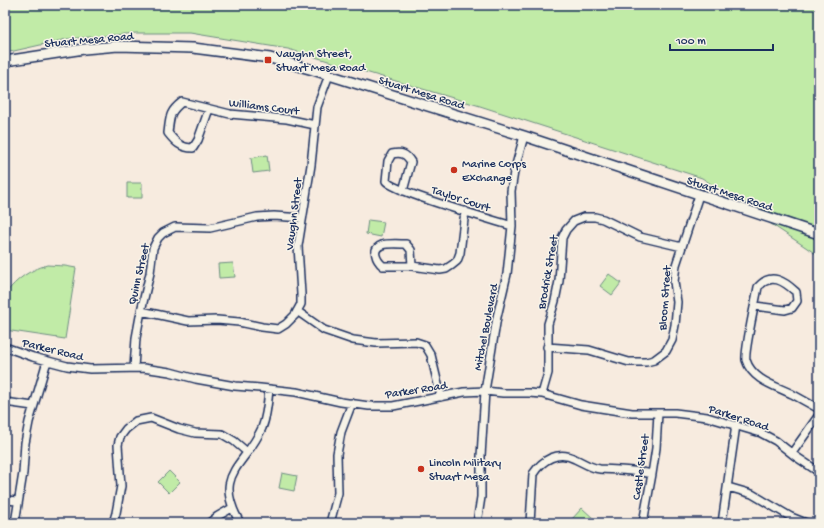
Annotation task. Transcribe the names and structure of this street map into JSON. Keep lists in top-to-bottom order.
{
  "streets": {
    "main road": ["Stuart Mesa Road"],
    "street": [
      "Williams Court",
      "Taylor Court",
      "Vaughn Street",
      "Brodrick Street",
      "Quinn Street",
      "Bloom Street",
      "Mitchel Boulevard",
      "Parker Road",
      "Castle Street"
    ]
  },
  "crossings": [
    ["Stuart Mesa Road", "Vaughn Street"],
    ["Stuart Mesa Road", "Bloom Street"],
    ["Stuart Mesa Road", "Mitchel Boulevard"],
    ["Williams Court", "Vaughn Street"],
    ["Taylor Court", "Mitchel Boulevard"],
    ["Vaughn Street", "Quinn Street"],
    ["Brodrick Street", "Bloom Street"],
    ["Brodrick Street", "Parker Road"],
    ["Quinn Street", "Parker Road"],
    ["Mitchel Boulevard", "Parker Road"],
    ["Parker Road", "Castle Street"]
  ],
  "places": {
    "transit": ["Vaughn Street, Stuart Mesa Road"],
    "other": ["Marine Corps Exchange", "Lincoln Military Stuart Mesa"]
  },
  "scale_bar": "100 m"
}
